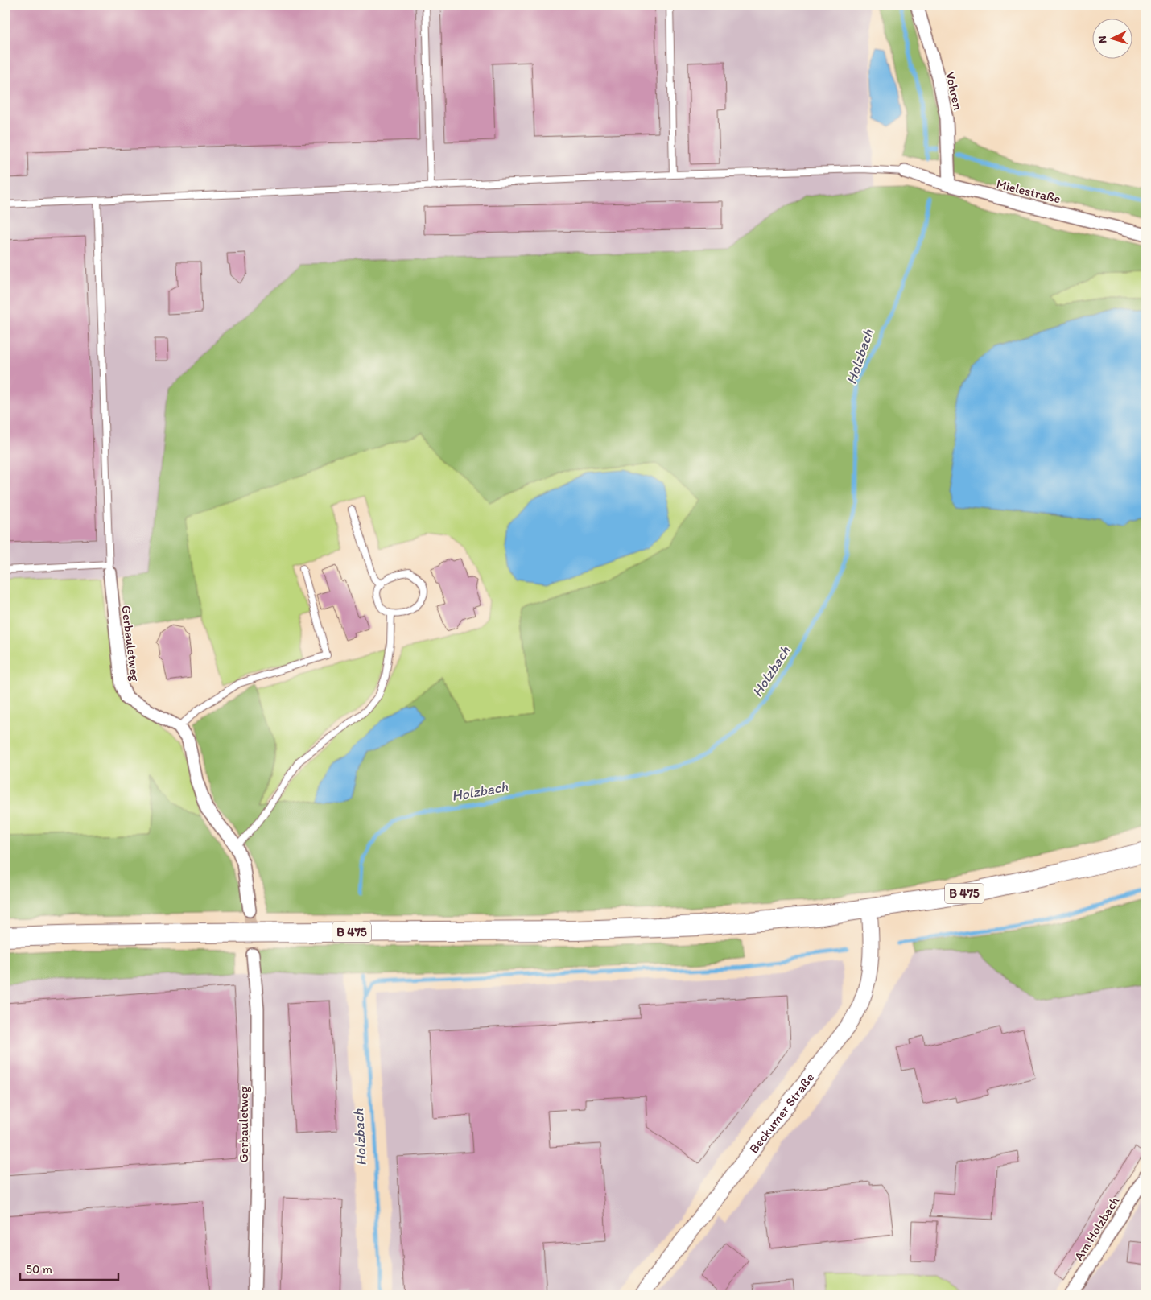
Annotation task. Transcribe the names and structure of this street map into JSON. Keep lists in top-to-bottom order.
{
  "streets": {
    "main road": ["B 475"],
    "street": [
      "Vohren",
      "Mielestraße",
      "Gerbauletweg",
      "Beckumer Straße",
      "Am Holzbach"
    ]
  },
  "crossings": [
    ["Vohren", "Mielestraße"],
    ["B 475", "Beckumer Straße"]
  ],
  "water": ["Holzbach"],
  "scale_bar": "50 m",
  "north": "left"
}
